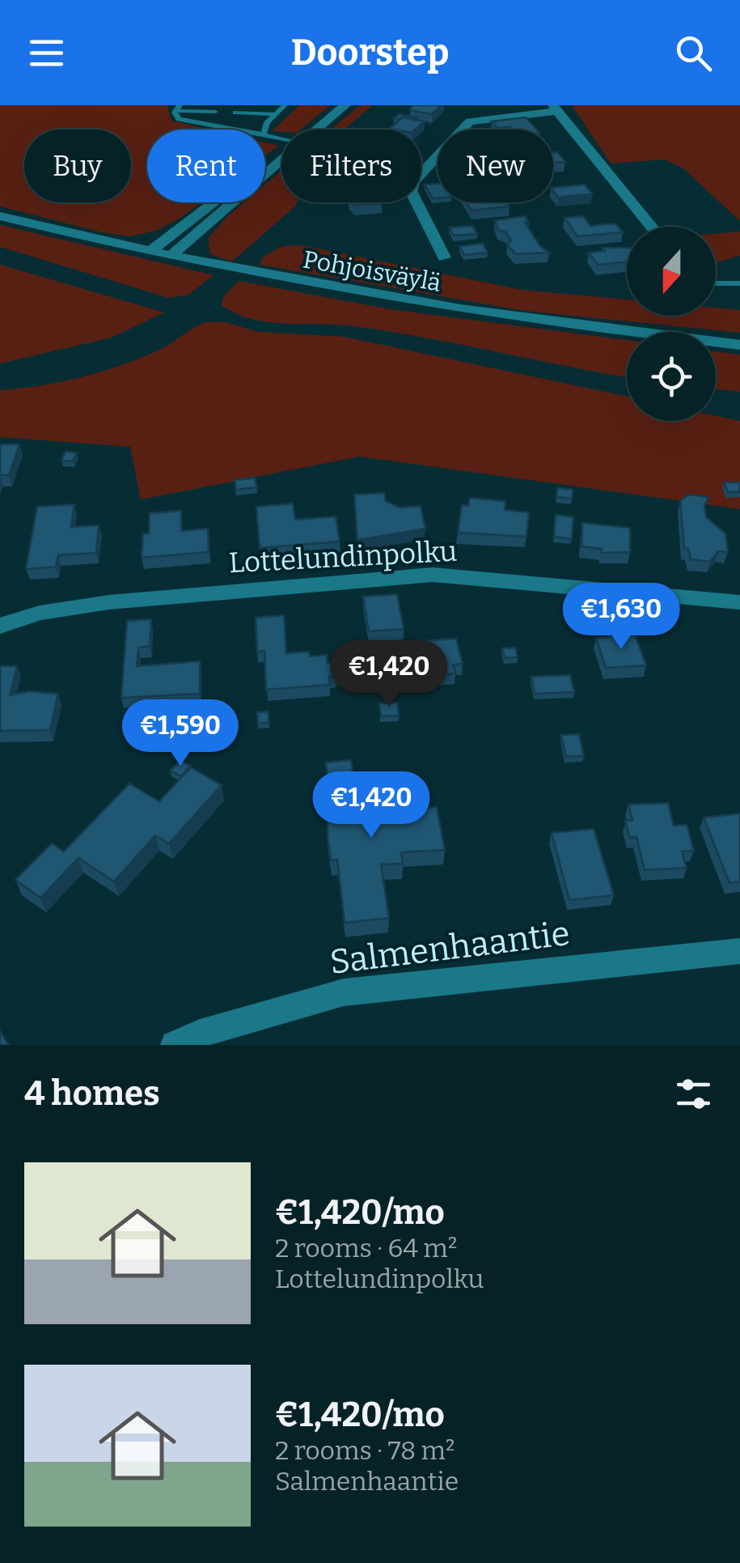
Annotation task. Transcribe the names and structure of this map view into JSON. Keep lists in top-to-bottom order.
{
  "streets": {
    "street": ["Pohjoisväylä", "Lottelundinpolku", "Salmenhaantie"]
  },
  "north": "bottom",
  "page": {
    "header": "Doorstep",
    "chip": [
      "Buy",
      "Rent",
      "Filters",
      "New"
    ],
    "price": [
      "€1,630",
      "€1,420",
      "€1,590",
      "€1,420"
    ],
    "heading": "4 homes",
    "list": [
      {
        "name": "€1,420/mo",
        "note": "2 rooms · 64 m² · Lottelundinpolku"
      },
      {
        "name": "€1,420/mo",
        "note": "2 rooms · 78 m² · Salmenhaantie"
      }
    ]
  }
}
